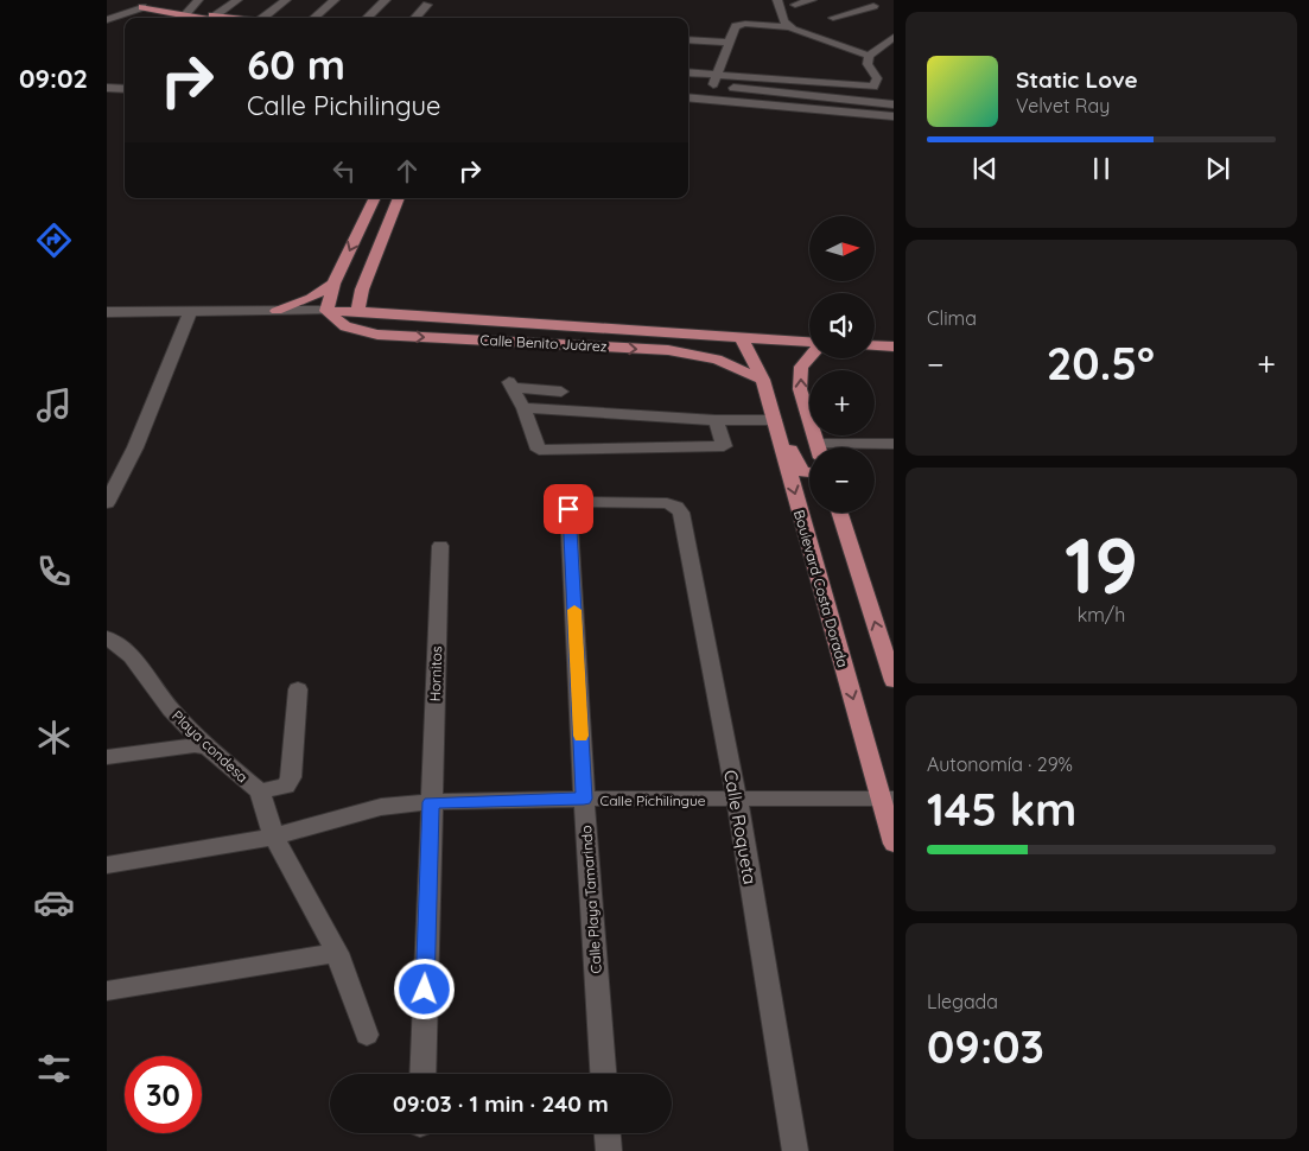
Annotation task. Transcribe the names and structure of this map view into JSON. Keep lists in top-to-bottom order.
{
  "streets": {
    "main road": ["Calle Benito Juárez", "Boulevard Costa Dorada"],
    "street": [
      "Hornitos",
      "Playa condesa",
      "Calle Pichilingue",
      "Calle Roqueta",
      "Calle Playa Tamarindo"
    ]
  },
  "crossings": [
    ["Calle Benito Juárez", "Boulevard Costa Dorada"],
    ["Boulevard Costa Dorada", "Calle Pichilingue"],
    ["Hornitos", "Calle Pichilingue"],
    ["Playa condesa", "Calle Pichilingue"],
    ["Calle Pichilingue", "Calle Roqueta"],
    ["Calle Pichilingue", "Calle Playa Tamarindo"],
    ["Calle Roqueta", "Calle Playa Tamarindo"]
  ],
  "north": "right",
  "page": {
    "tabs": "09:02",
    "turn": ["60 m", "Calle Pichilingue"],
    "song": ["Static Love", "Velvet Ray"],
    "map_buttons": ["+", "−"],
    "tile": [
      "Clima",
      ["19", "km/h"],
      ["Autonomía · 29%", "145 km"],
      ["Llegada", "09:03"]
    ],
    "heat": ["−", "20.5°", "+"],
    "limit": "30",
    "trip": "09:03 · 1 min · 240 m"
  }
}
